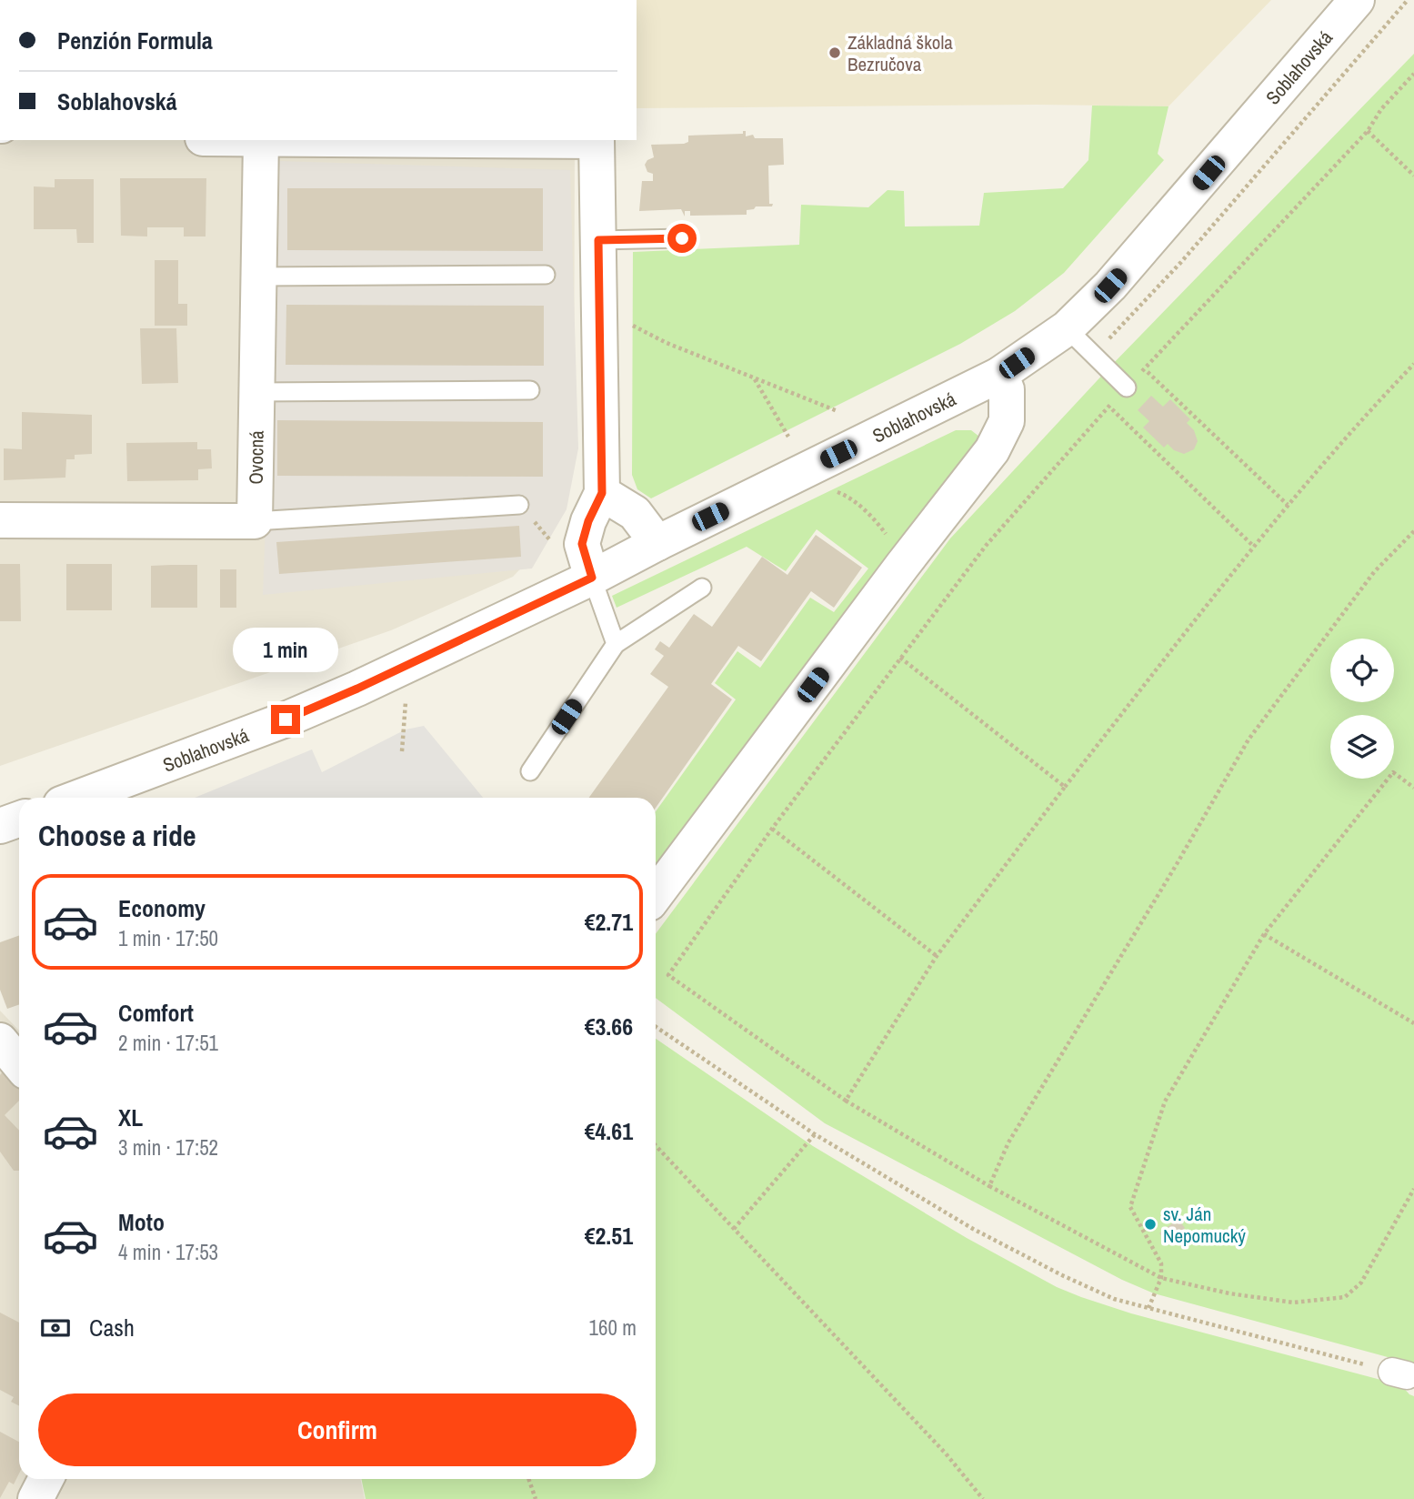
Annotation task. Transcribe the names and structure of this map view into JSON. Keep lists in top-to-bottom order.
{
  "streets": {
    "street": ["Soblahovská", "Ovocná"]
  },
  "places": ["Základná škola Bezručova", "sv. Ján Nepomucký"],
  "page": {
    "banner": ["Penzión Formula", "Soblahovská"],
    "bubble": "1 min",
    "heading": "Choose a ride",
    "list": [
      {
        "name": "Economy",
        "note": "1 min · 17:50",
        "value": "€2.71"
      },
      {
        "name": "Comfort",
        "note": "2 min · 17:51",
        "value": "€3.66"
      },
      {
        "name": "XL",
        "note": "3 min · 17:52",
        "value": "€4.61"
      },
      {
        "name": "Moto",
        "note": "4 min · 17:53",
        "value": "€2.51"
      }
    ],
    "pay": ["Cash", "160 m"],
    "buttons": "Confirm"
  }
}
